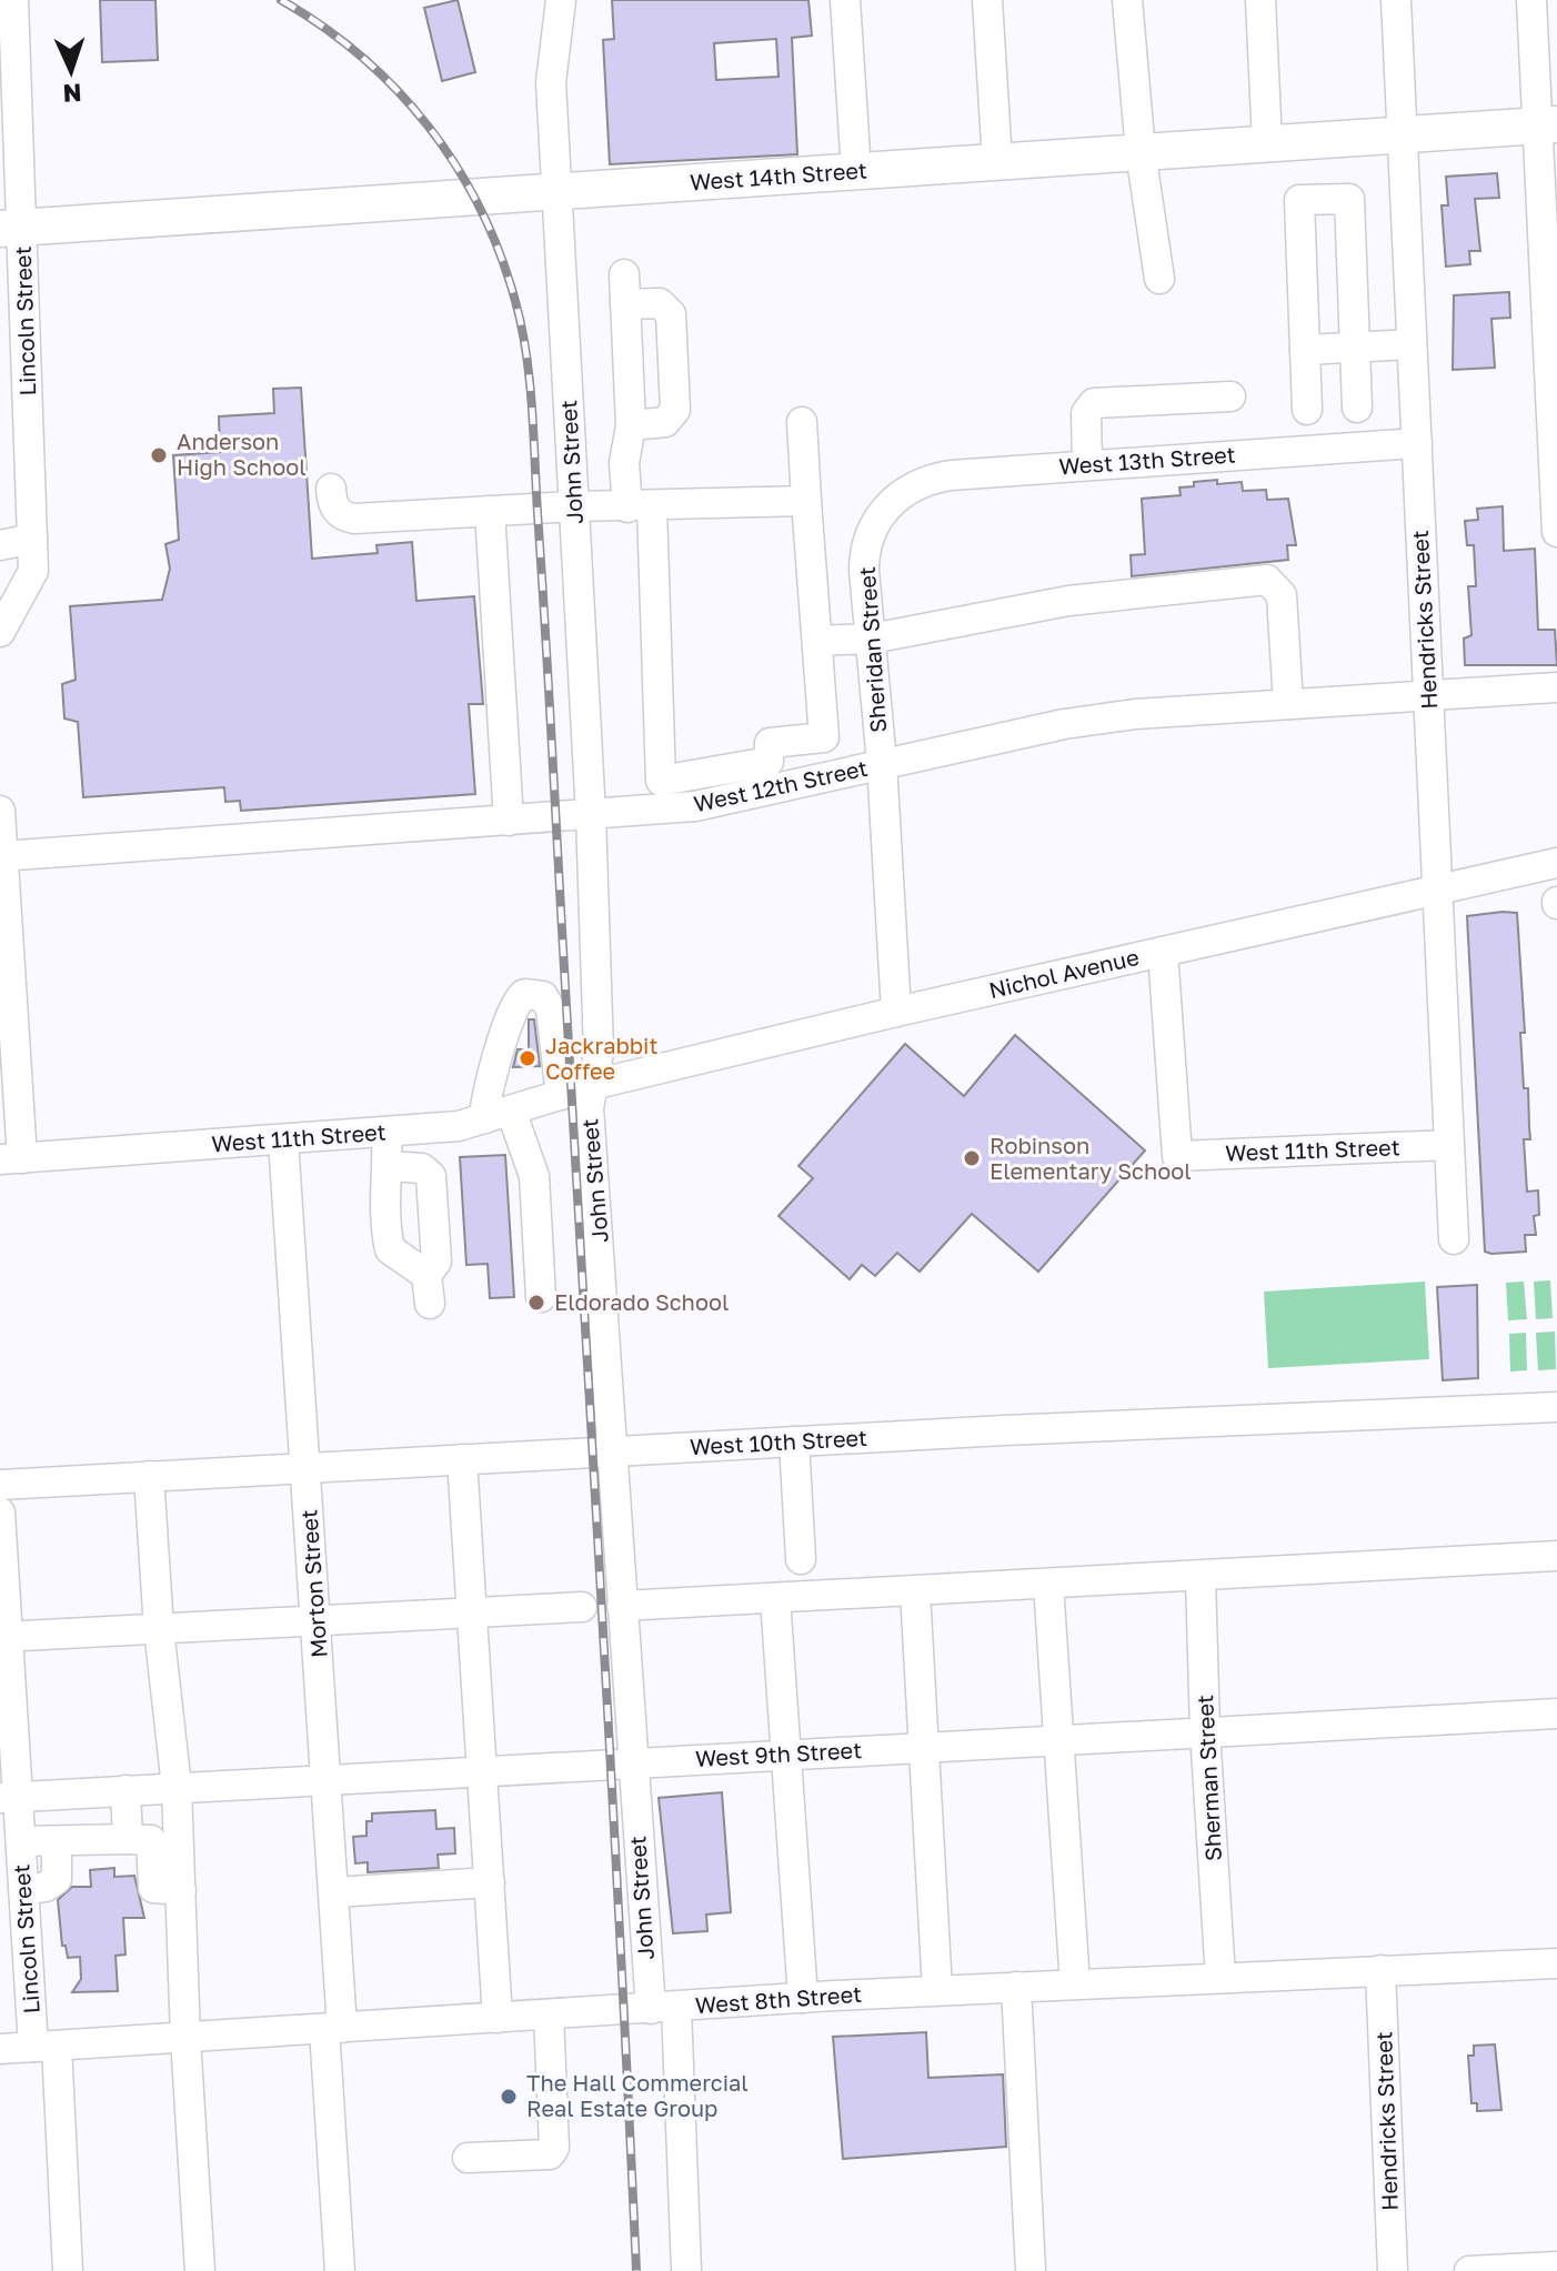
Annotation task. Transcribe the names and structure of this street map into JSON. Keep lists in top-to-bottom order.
{
  "streets": {
    "main road": ["West 14th Street"],
    "street": [
      "Lincoln Street",
      "West 13th Street",
      "John Street",
      "Hendricks Street",
      "Sheridan Street",
      "West 12th Street",
      "Nichol Avenue",
      "West 11th Street",
      "West 10th Street",
      "Morton Street",
      "West 9th Street",
      "Sherman Street",
      "West 8th Street"
    ]
  },
  "crossings": [
    ["West 14th Street", "Lincoln Street"],
    ["West 14th Street", "John Street"],
    ["West 14th Street", "Hendricks Street"],
    ["Lincoln Street", "West 9th Street"],
    ["Lincoln Street", "West 8th Street"],
    ["West 13th Street", "Hendricks Street"],
    ["West 13th Street", "Sheridan Street"],
    ["John Street", "West 12th Street"],
    ["John Street", "Nichol Avenue"],
    ["John Street", "West 11th Street"],
    ["John Street", "West 10th Street"],
    ["John Street", "West 9th Street"],
    ["John Street", "West 8th Street"],
    ["Hendricks Street", "West 12th Street"],
    ["Hendricks Street", "Nichol Avenue"],
    ["Hendricks Street", "West 11th Street"],
    ["Hendricks Street", "West 8th Street"],
    ["Sheridan Street", "West 12th Street"],
    ["Sheridan Street", "Nichol Avenue"],
    ["Nichol Avenue", "West 11th Street"],
    ["West 11th Street", "Morton Street"],
    ["West 10th Street", "Morton Street"],
    ["Morton Street", "West 9th Street"],
    ["Morton Street", "West 8th Street"],
    ["West 9th Street", "Sherman Street"],
    ["Sherman Street", "West 8th Street"]
  ],
  "places": [
    "Anderson High School",
    "Jackrabbit Coffee",
    "Robinson Elementary School",
    "Eldorado School",
    "The Hall Commercial Real Estate Group"
  ],
  "north": "bottom"
}
